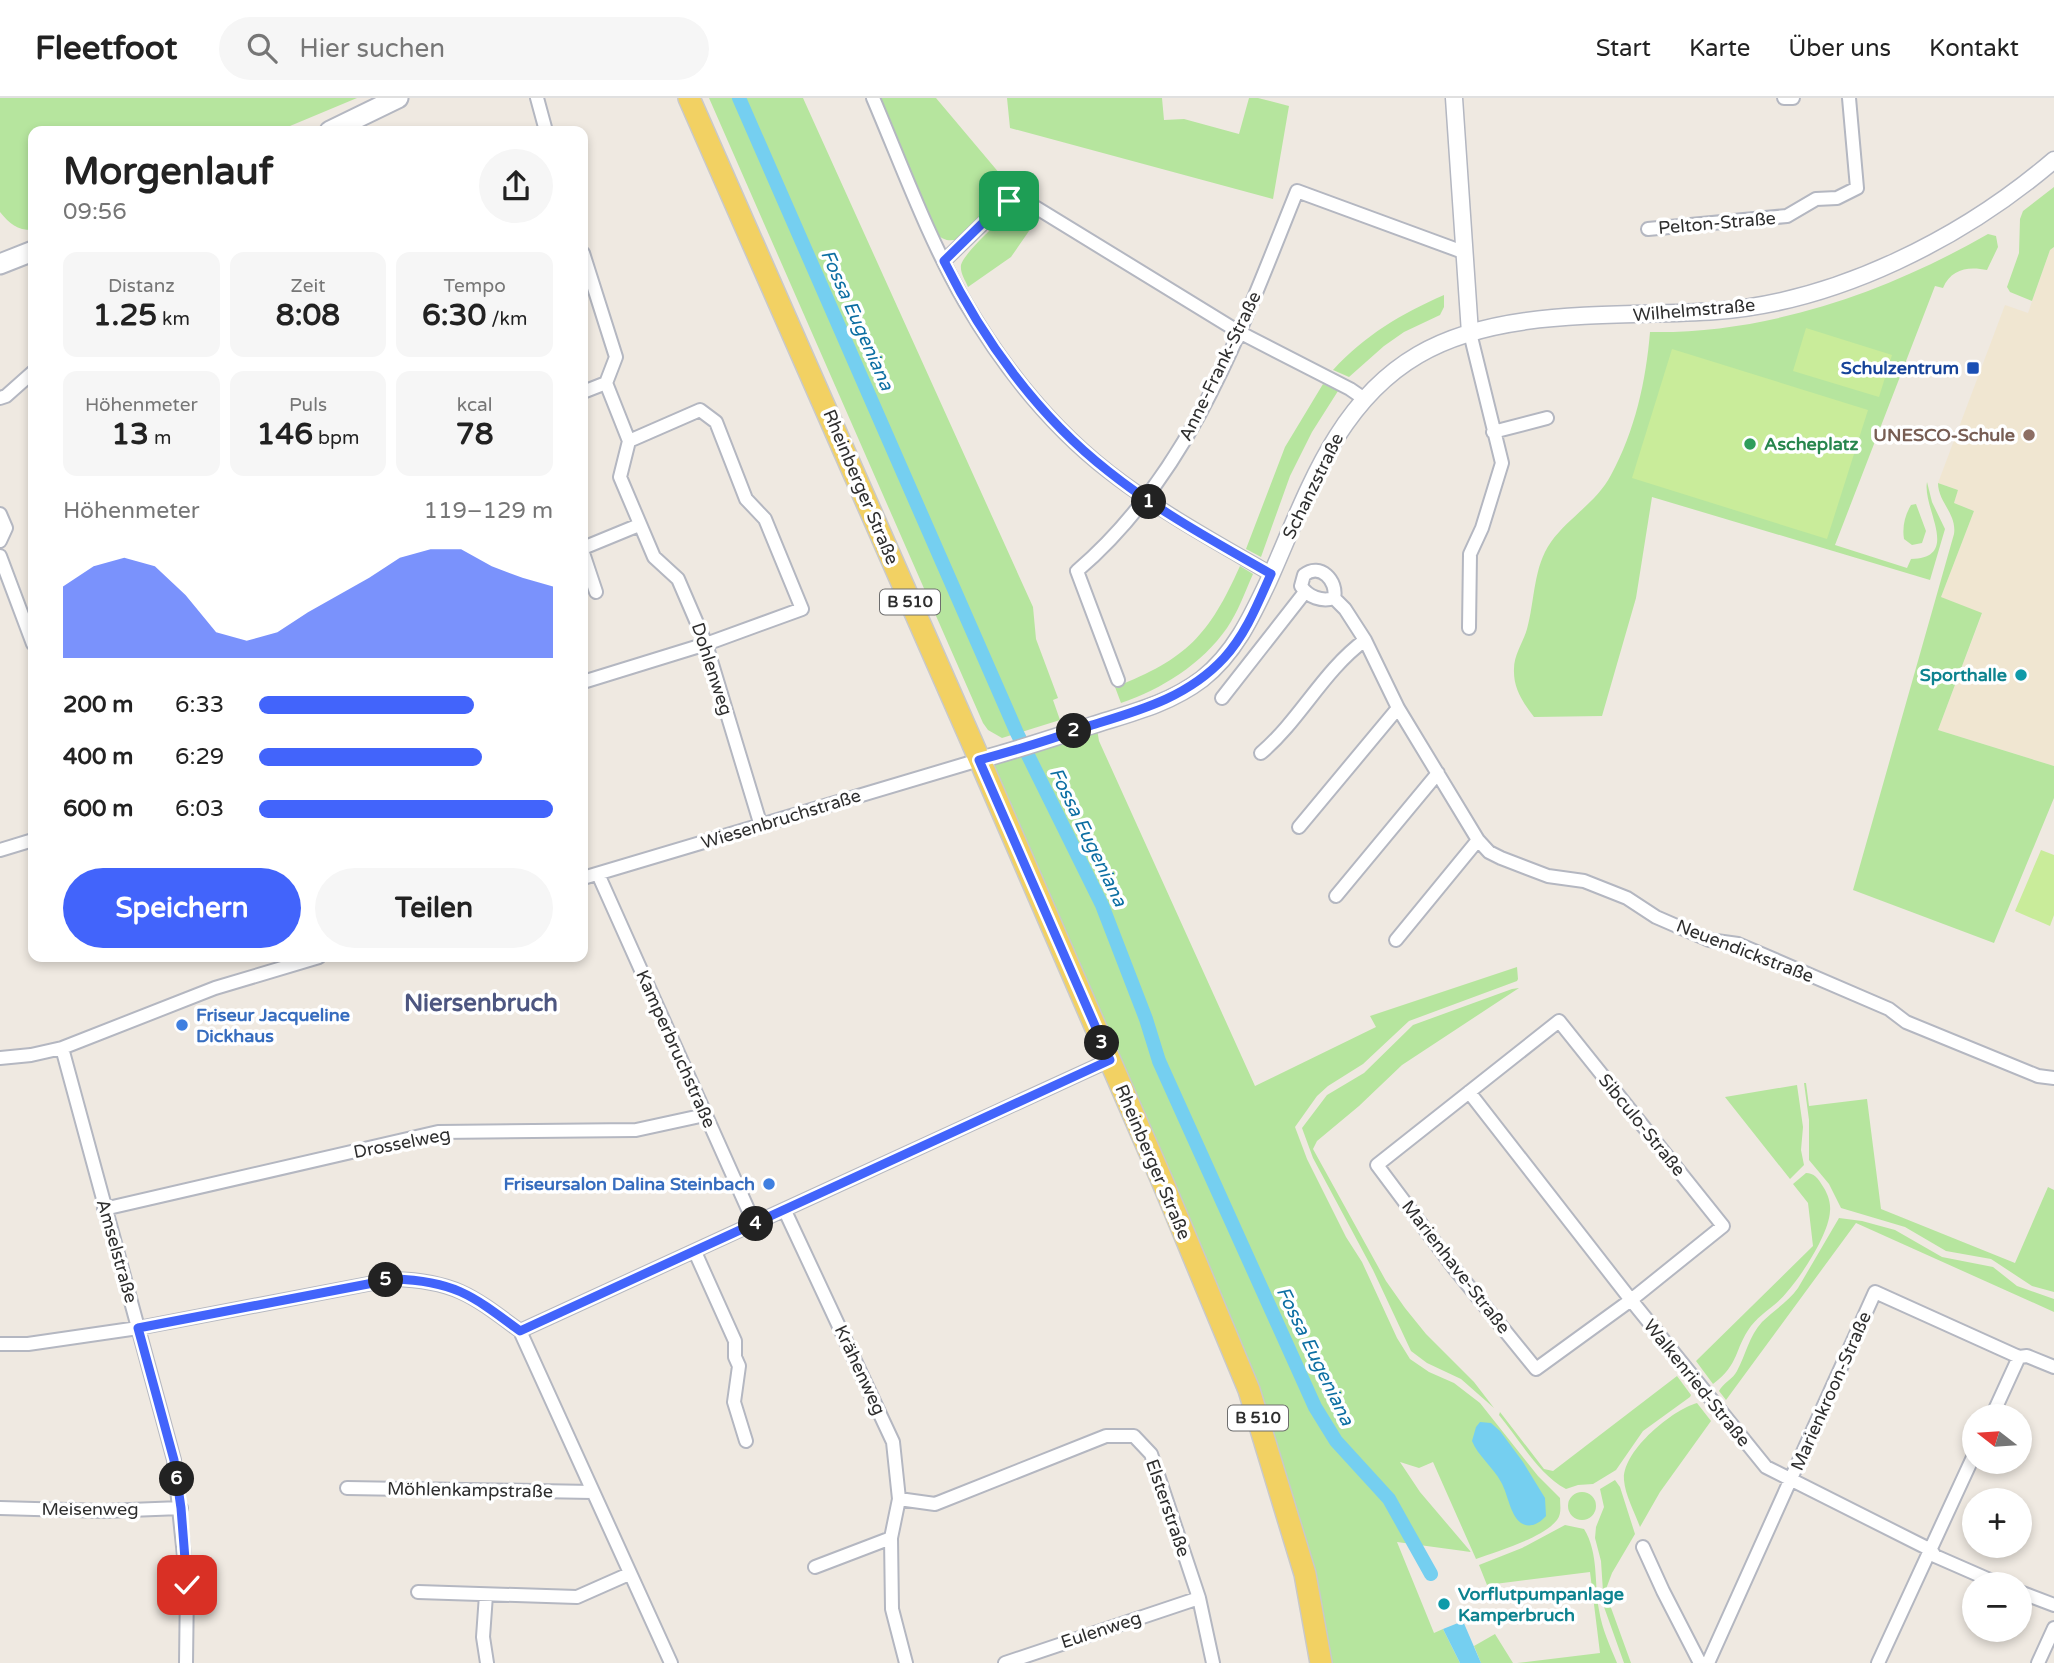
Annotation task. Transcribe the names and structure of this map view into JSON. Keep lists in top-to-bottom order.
{
  "streets": {
    "main road": ["Rheinberger Straße", "B 510"],
    "street": [
      "Pelton-Straße",
      "Wilhelmstraße",
      "Anne-Frank-Straße",
      "Schanzstraße",
      "Dohlenweg",
      "Wiesenbruchstraße",
      "Neuendickstraße",
      "Kamperbruchstraße",
      "Sibculo-Straße",
      "Drosselweg",
      "Amselstraße",
      "Marienhave-Straße",
      "Krähenweg",
      "Walkenried-Straße",
      "Marienkroon-Straße",
      "Möhlenkampstraße",
      "Elsterstraße",
      "Meisenweg",
      "Eulenweg"
    ]
  },
  "crossings": [
    ["Wilhelmstraße", "Schanzstraße"],
    ["Schanzstraße", "Rheinberger Straße"],
    ["Schanzstraße", "Wiesenbruchstraße"],
    ["Rheinberger Straße", "Wiesenbruchstraße"],
    ["Dohlenweg", "Wiesenbruchstraße"],
    ["Wiesenbruchstraße", "Kamperbruchstraße"],
    ["Kamperbruchstraße", "Drosselweg"],
    ["Sibculo-Straße", "Marienhave-Straße"],
    ["Sibculo-Straße", "Walkenried-Straße"],
    ["Drosselweg", "Amselstraße"],
    ["Amselstraße", "Meisenweg"],
    ["Marienhave-Straße", "Walkenried-Straße"],
    ["Krähenweg", "Elsterstraße"],
    ["Walkenried-Straße", "Marienkroon-Straße"],
    ["Elsterstraße", "Eulenweg"]
  ],
  "districts": ["Niersenbruch"],
  "water": ["Fossa Eugeniana"],
  "places": {
    "transit": ["Schulzentrum"],
    "other": [
      "UNESCO-Schule",
      "Ascheplatz",
      "Sporthalle",
      "Friseur Jacqueline Dickhaus",
      "Friseursalon Dalina Steinbach",
      "Vorflutpumpanlage Kamperbruch"
    ]
  },
  "north": "left",
  "page": {
    "header": "Fleetfoot",
    "search": "Hier suchen",
    "nav": [
      "Start",
      "Karte",
      "Über uns",
      "Kontakt"
    ],
    "heading": ["Morgenlauf", "09:56"],
    "stats": [
      ["Distanz", "1.25 km"],
      ["Zeit", "8:08"],
      ["Tempo", "6:30 /km"],
      ["Höhenmeter", "13 m"],
      ["Puls", "146 bpm"],
      ["kcal", "78"]
    ],
    "chart": ["Höhenmeter", "119–129 m"],
    "pins": [
      "1",
      "2",
      "3",
      "4",
      "5",
      "6"
    ],
    "list": [
      {
        "name": "200 m",
        "note": "6:33"
      },
      {
        "name": "400 m",
        "note": "6:29"
      },
      {
        "name": "600 m",
        "note": "6:03"
      }
    ],
    "buttons": ["Speichern", "Teilen"],
    "map_buttons": ["+", "−"]
  }
}
